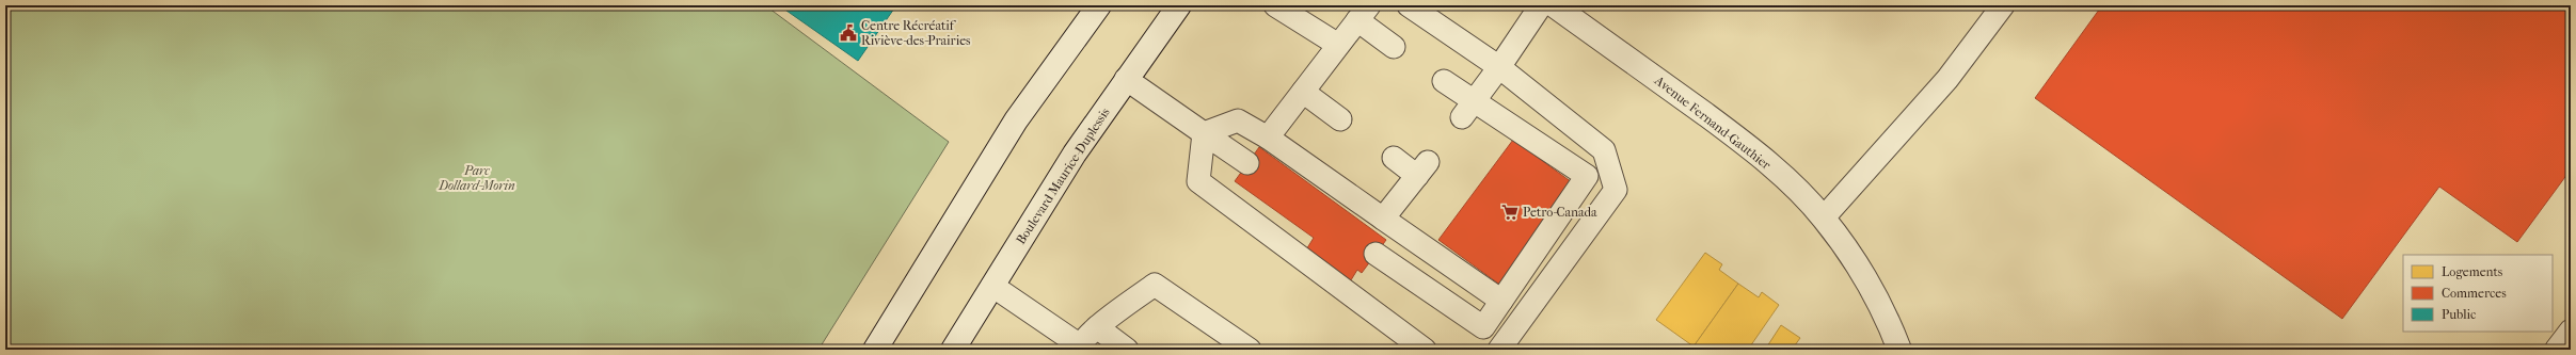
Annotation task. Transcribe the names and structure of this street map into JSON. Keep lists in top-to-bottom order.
{
  "streets": {
    "street": ["Avenue Fernand-Gauthier", "Boulevard Maurice-Duplessis"]
  },
  "parks": ["Parc Dollard-Morin"],
  "places": {
    "public building": ["Centre Récréatif Riviève-des-Prairies"],
    "supermarket": ["Petro-Canada"]
  },
  "legend": ["Logements", "Commerces", "Public"]
}
